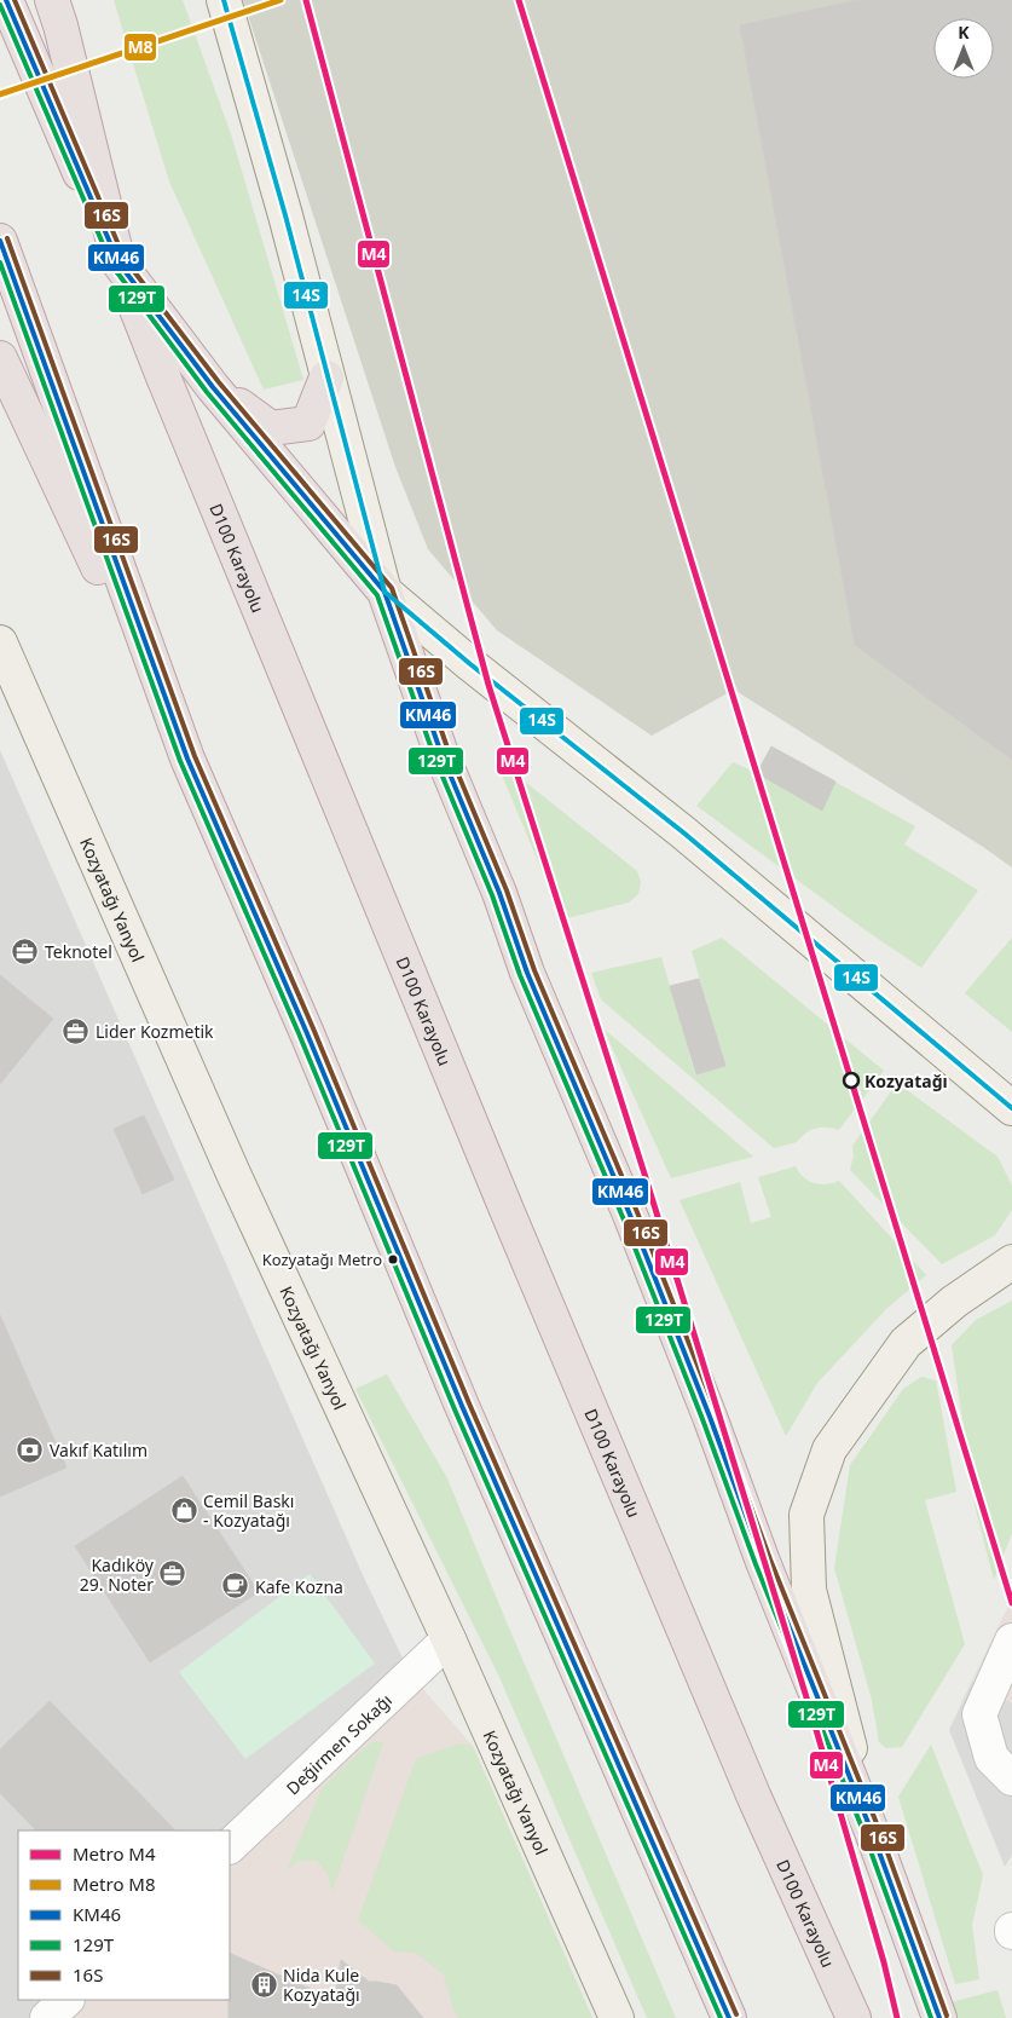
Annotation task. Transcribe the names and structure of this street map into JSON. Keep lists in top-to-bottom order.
{
  "streets": {
    "highway": ["D100 Karayolu"],
    "main road": ["Kozyatağı Yanyol"],
    "street": ["Değirmen Sokağı"]
  },
  "crossings": [
    ["Kozyatağı Yanyol", "Değirmen Sokağı"]
  ],
  "places": {
    "office": ["Teknotel", "Lider Kozmetik", "Kadıköy 29. Noter"],
    "other": ["Kozyatağı", "Kozyatağı Metro"],
    "bank": ["Vakıf Katılım"],
    "shop": ["Cemil Baskı - Kozyatağı"],
    "cafe": ["Kafe Kozna"],
    "building": ["Nida Kule Kozyatağı"]
  },
  "lines": [
    "metro line M4",
    "metro line M8",
    "transit line KM46",
    "transit line 16S",
    "transit line 14S",
    "transit line 129T"
  ],
  "legend": [
    "Metro M4",
    "Metro M8",
    "KM46",
    "129T",
    "16S"
  ],
  "north": "top"
}
